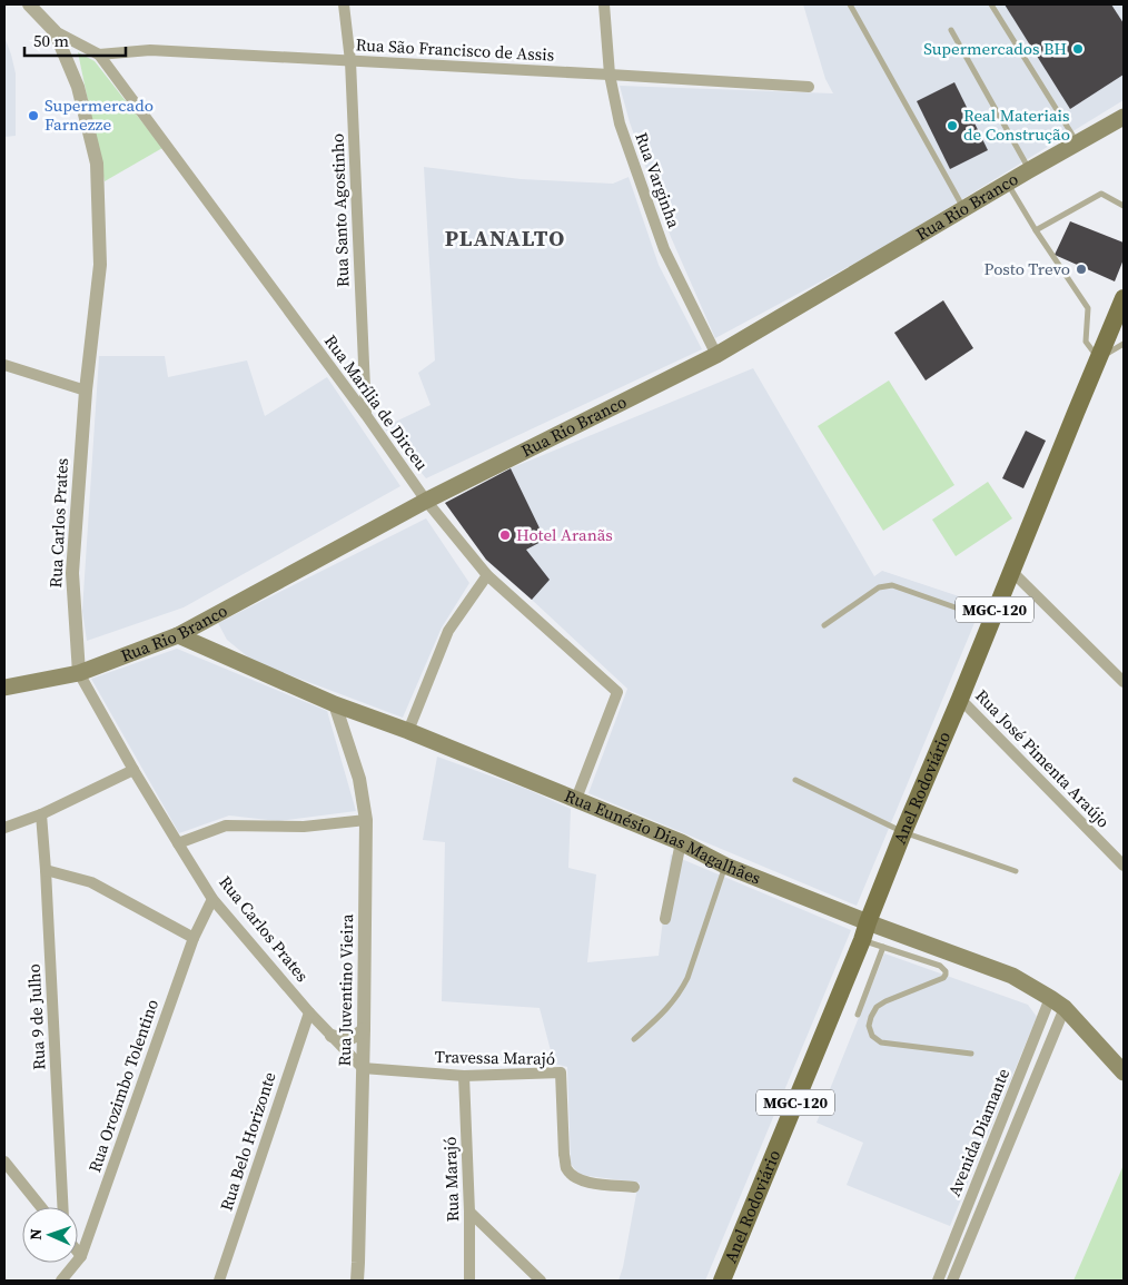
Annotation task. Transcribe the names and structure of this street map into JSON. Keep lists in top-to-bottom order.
{
  "streets": {
    "main road": [
      "Rua Rio Branco",
      "MGC-120",
      "Anel Rodoviário",
      "Rua Eunésio Dias Magalhães"
    ],
    "street": [
      "Rua São Francisco de Assis",
      "Rua Varginha",
      "Rua Santo Agostinho",
      "Rua Marília de Dirceu",
      "Rua Carlos Prates",
      "Rua José Pimenta Araújo",
      "Rua Juventino Vieira",
      "Rua 9 de Julho",
      "Travessa Marajó",
      "Rua Orozimbo Tolentino",
      "Avenida Diamante",
      "Rua Belo Horizonte",
      "Rua Marajó"
    ]
  },
  "crossings": [
    ["Rua São Francisco de Assis", "Rua Varginha"],
    ["Rua São Francisco de Assis", "Rua Santo Agostinho"],
    ["Rua São Francisco de Assis", "Rua Marília de Dirceu"],
    ["Rua Varginha", "Rua Rio Branco"],
    ["Rua Rio Branco", "Rua Marília de Dirceu"],
    ["Rua Rio Branco", "Rua Carlos Prates"],
    ["Rua Rio Branco", "Rua Eunésio Dias Magalhães"],
    ["Rua Santo Agostinho", "Rua Marília de Dirceu"],
    ["Rua Marília de Dirceu", "Rua Carlos Prates"],
    ["Rua Marília de Dirceu", "Rua Eunésio Dias Magalhães"],
    ["Rua Carlos Prates", "Rua Juventino Vieira"],
    ["Rua Carlos Prates", "Travessa Marajó"],
    ["Rua Carlos Prates", "Rua Orozimbo Tolentino"],
    ["Rua Carlos Prates", "Rua Belo Horizonte"],
    ["Rua José Pimenta Araújo", "Anel Rodoviário"],
    ["Anel Rodoviário", "Rua Eunésio Dias Magalhães"],
    ["Rua Eunésio Dias Magalhães", "Rua Juventino Vieira"],
    ["Rua Eunésio Dias Magalhães", "Avenida Diamante"],
    ["Rua Juventino Vieira", "Travessa Marajó"],
    ["Travessa Marajó", "Rua Marajó"]
  ],
  "districts": ["PLANALTO"],
  "places": [
    "Supermercados BH",
    "Supermercado Farnezze",
    "Real Materiais de Construção",
    "Posto Trevo",
    "Hotel Aranãs"
  ],
  "scale_bar": "50 m",
  "north": "left"
}
